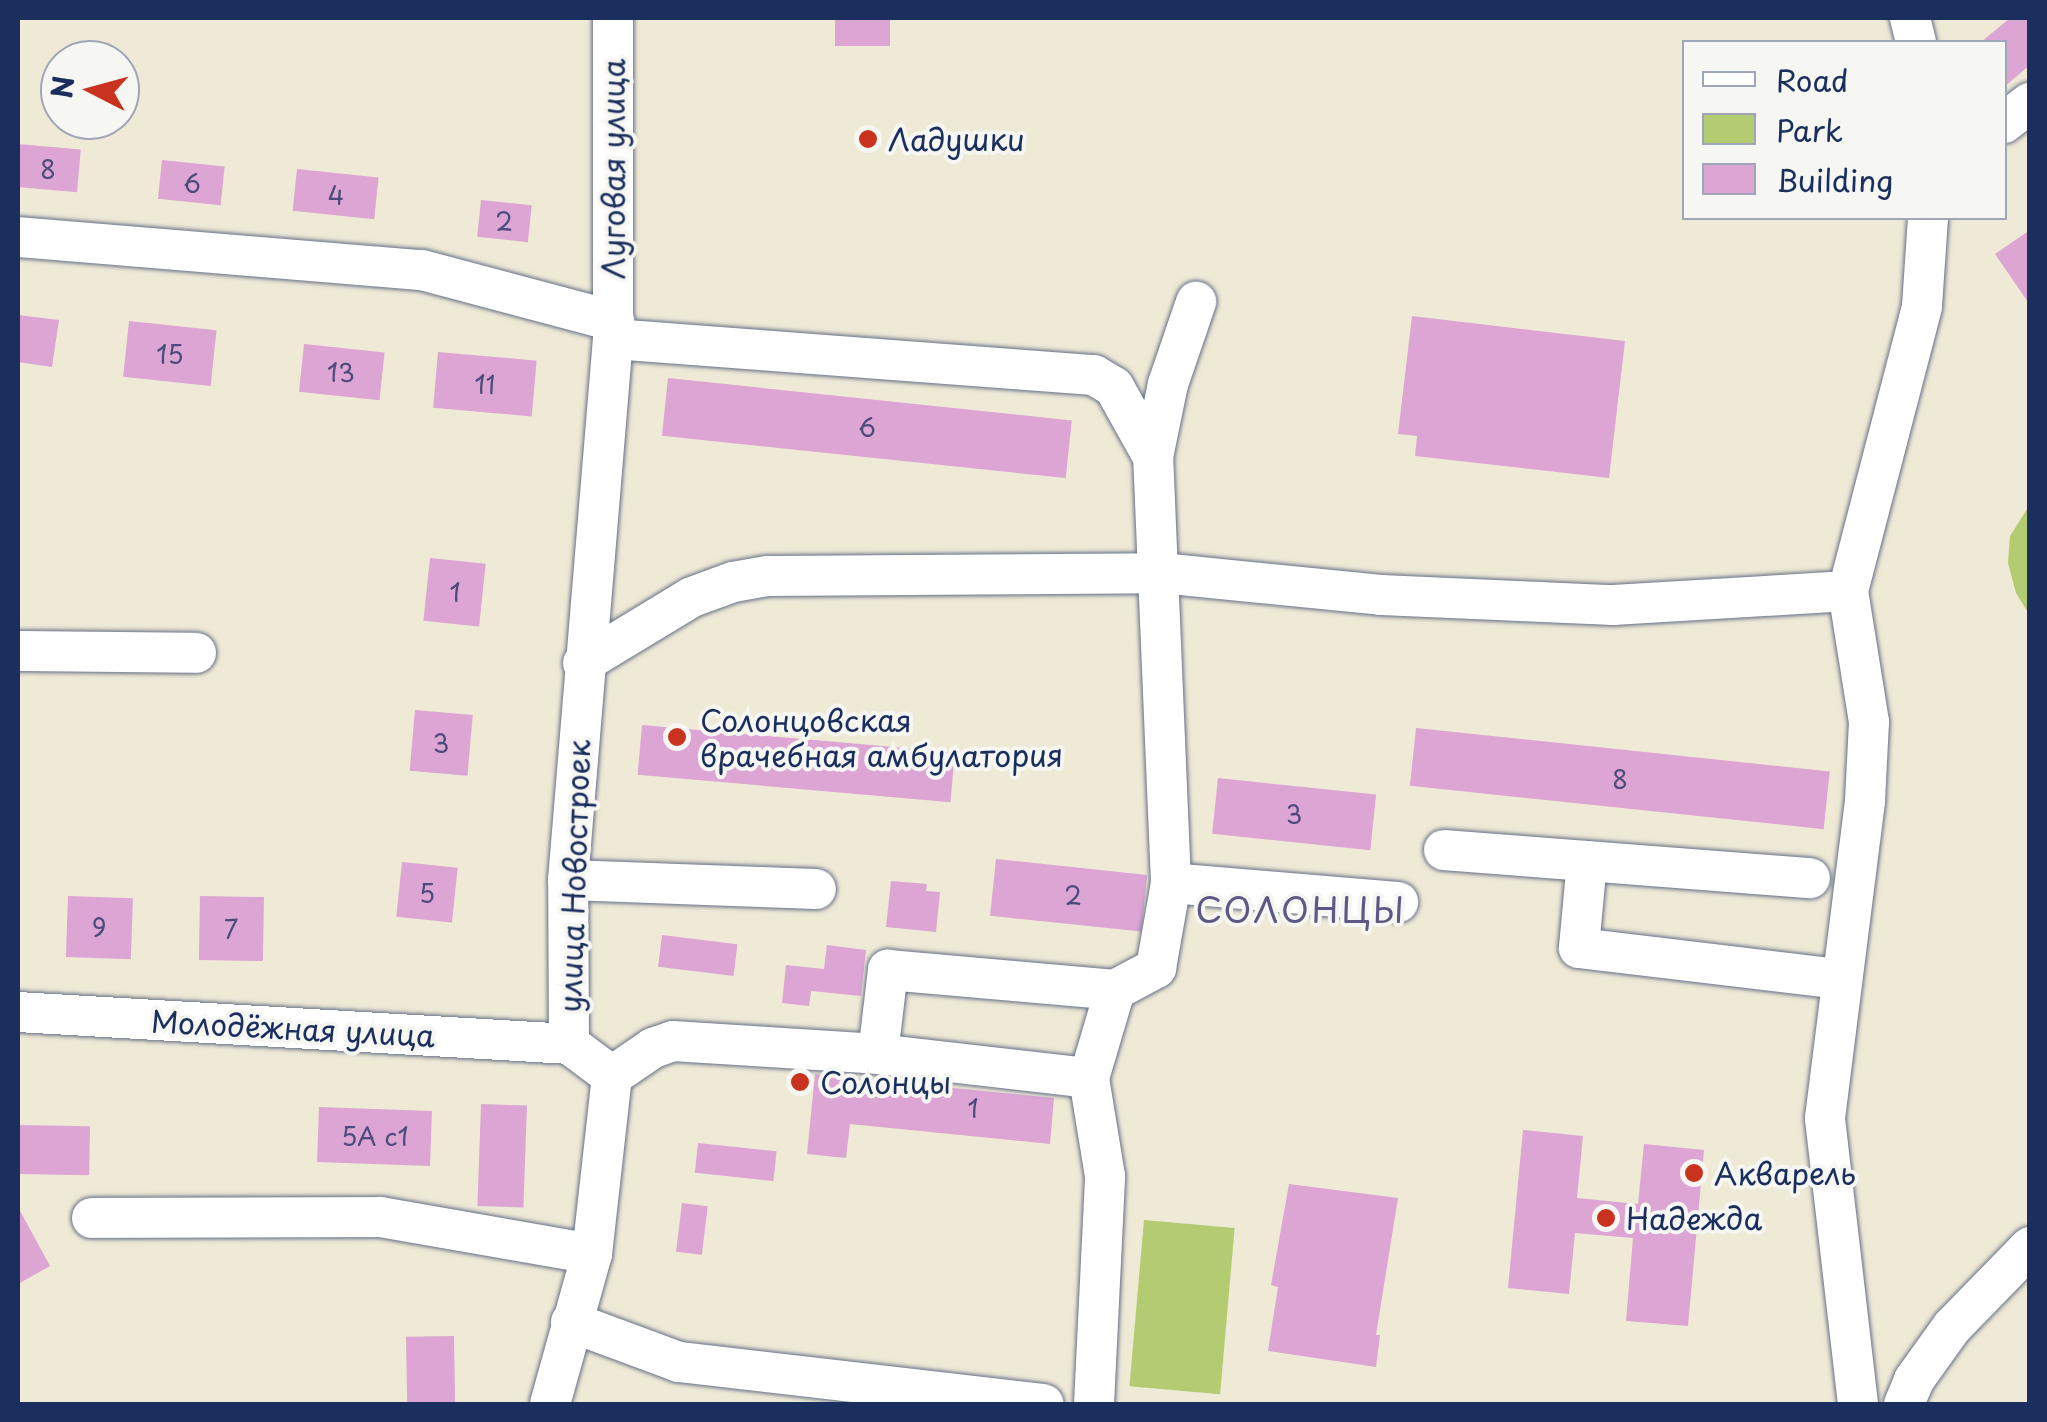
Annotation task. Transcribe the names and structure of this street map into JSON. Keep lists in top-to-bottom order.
{
  "streets": {
    "street": ["Луговая улица", "улица Новостроек", "Молодёжная улица"]
  },
  "crossings": [
    ["Луговая улица", "улица Новостроек"],
    ["улица Новостроек", "Молодёжная улица"]
  ],
  "districts": ["СОЛОНЦЫ"],
  "places": [
    "Ладушки",
    "Солонцовская врачебная амбулатория",
    "Солонцы",
    "Акварель",
    "Надежда"
  ],
  "house_numbers": [
    "8",
    "6",
    "4",
    "2",
    "15",
    "13",
    "11",
    "6",
    "1",
    "3",
    "8",
    "3",
    "5",
    "2",
    "9",
    "7",
    "1",
    "5А с1"
  ],
  "legend": ["Road", "Park", "Building"],
  "north": "left"
}
